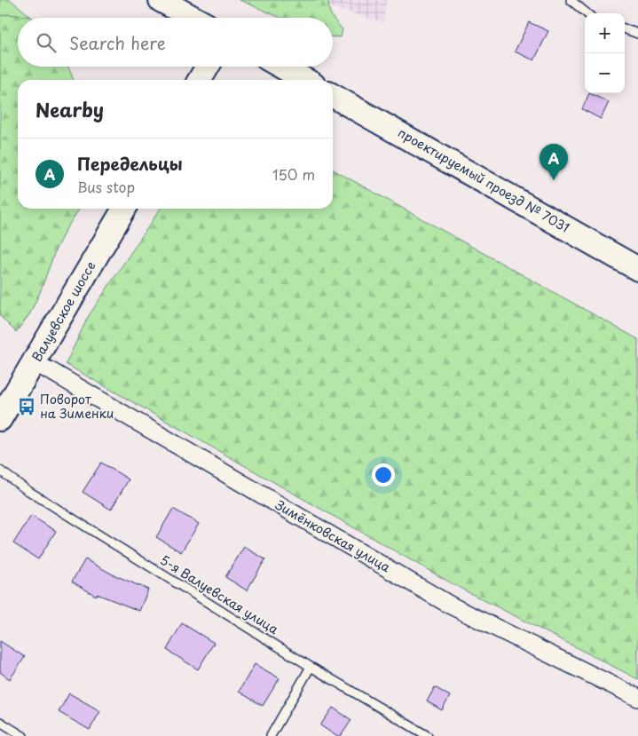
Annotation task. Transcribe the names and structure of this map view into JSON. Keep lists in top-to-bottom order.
{
  "streets": {
    "main road": ["проектируемый проезд № 7031", "Валуевское шоссе"],
    "street": ["Зимёнковская улица"],
    "lane": ["5-я Валуевская улица"]
  },
  "crossings": [
    ["Валуевское шоссе", "Зимёнковская улица"]
  ],
  "places": {
    "bus stop": ["Поворот на Зименки"]
  },
  "page": {
    "map_buttons": ["+", "−"],
    "search": "Search here",
    "heading": "Nearby",
    "list": [
      {
        "mark": "A",
        "name": "Передельцы",
        "note": "Bus stop",
        "value": "150 m"
      }
    ],
    "pins": "A"
  }
}
